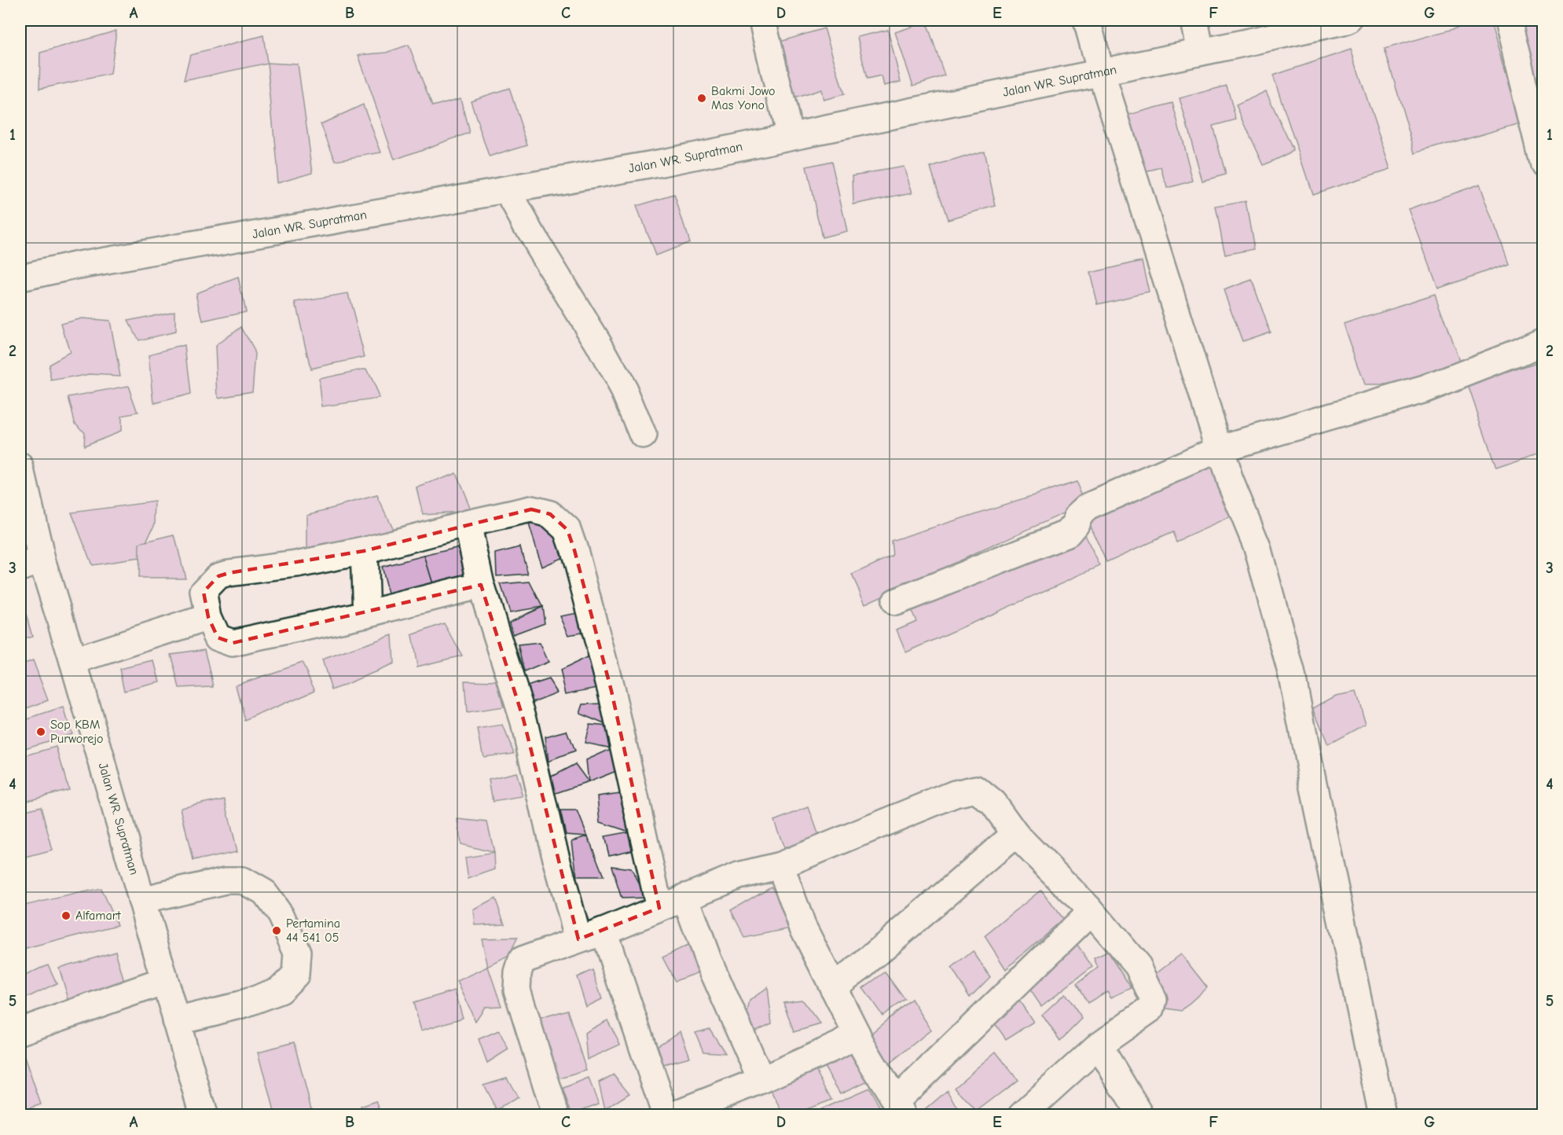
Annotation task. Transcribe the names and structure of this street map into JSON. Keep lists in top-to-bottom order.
{
  "streets": {
    "street": ["Jalan WR. Supratman"]
  },
  "places": [
    "Bakmi Jowo Mas Yono",
    "Sop KBM Purworejo",
    "Alfamart",
    "Pertamina 44 541 05"
  ],
  "grid": {
    "columns": [
      "A",
      "B",
      "C",
      "D",
      "E",
      "F",
      "G"
    ],
    "rows": [
      "1",
      "2",
      "3",
      "4",
      "5"
    ]
  }
}
